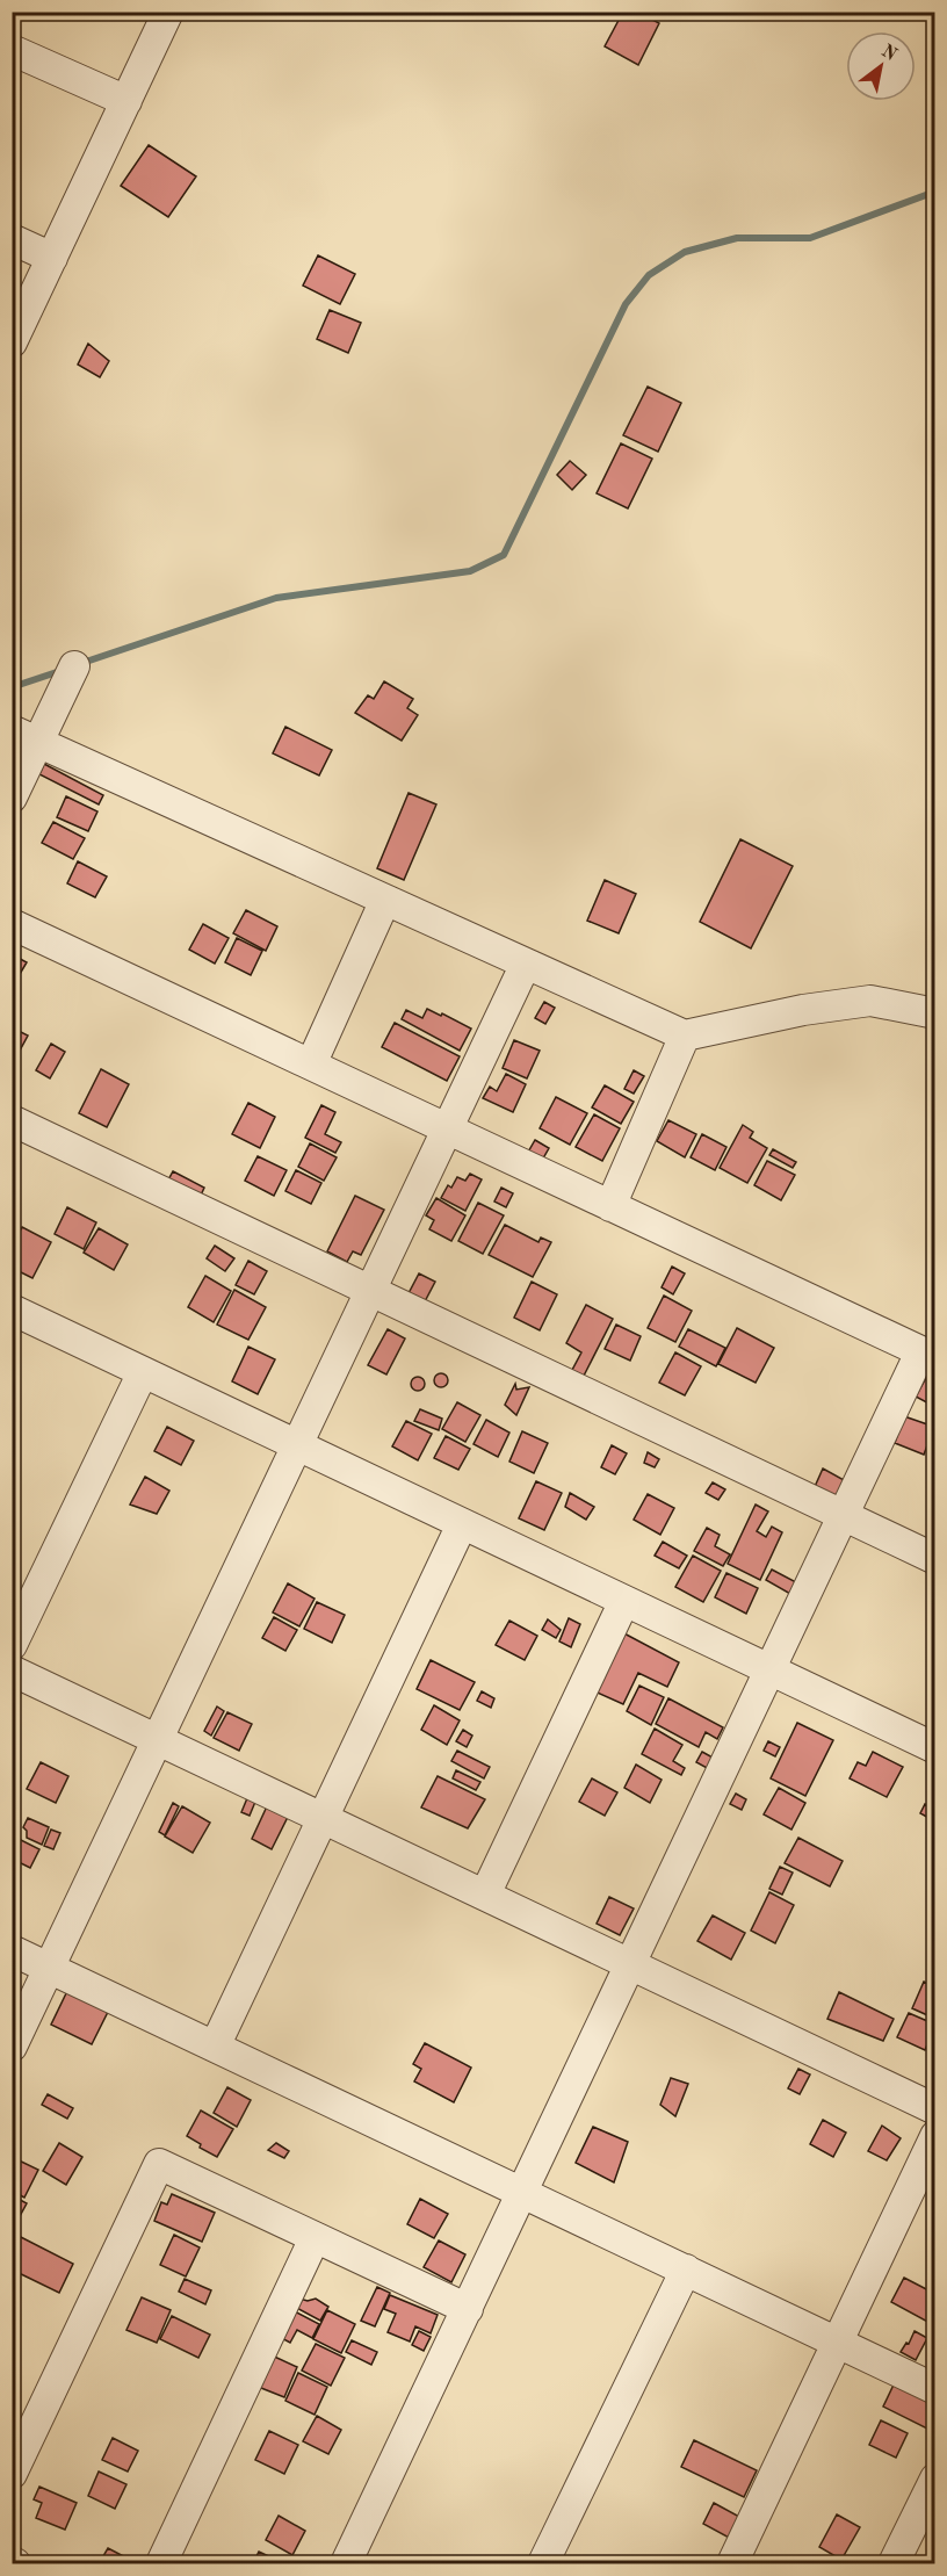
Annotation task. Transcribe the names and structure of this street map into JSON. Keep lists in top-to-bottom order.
{
  "north": "top right"
}
